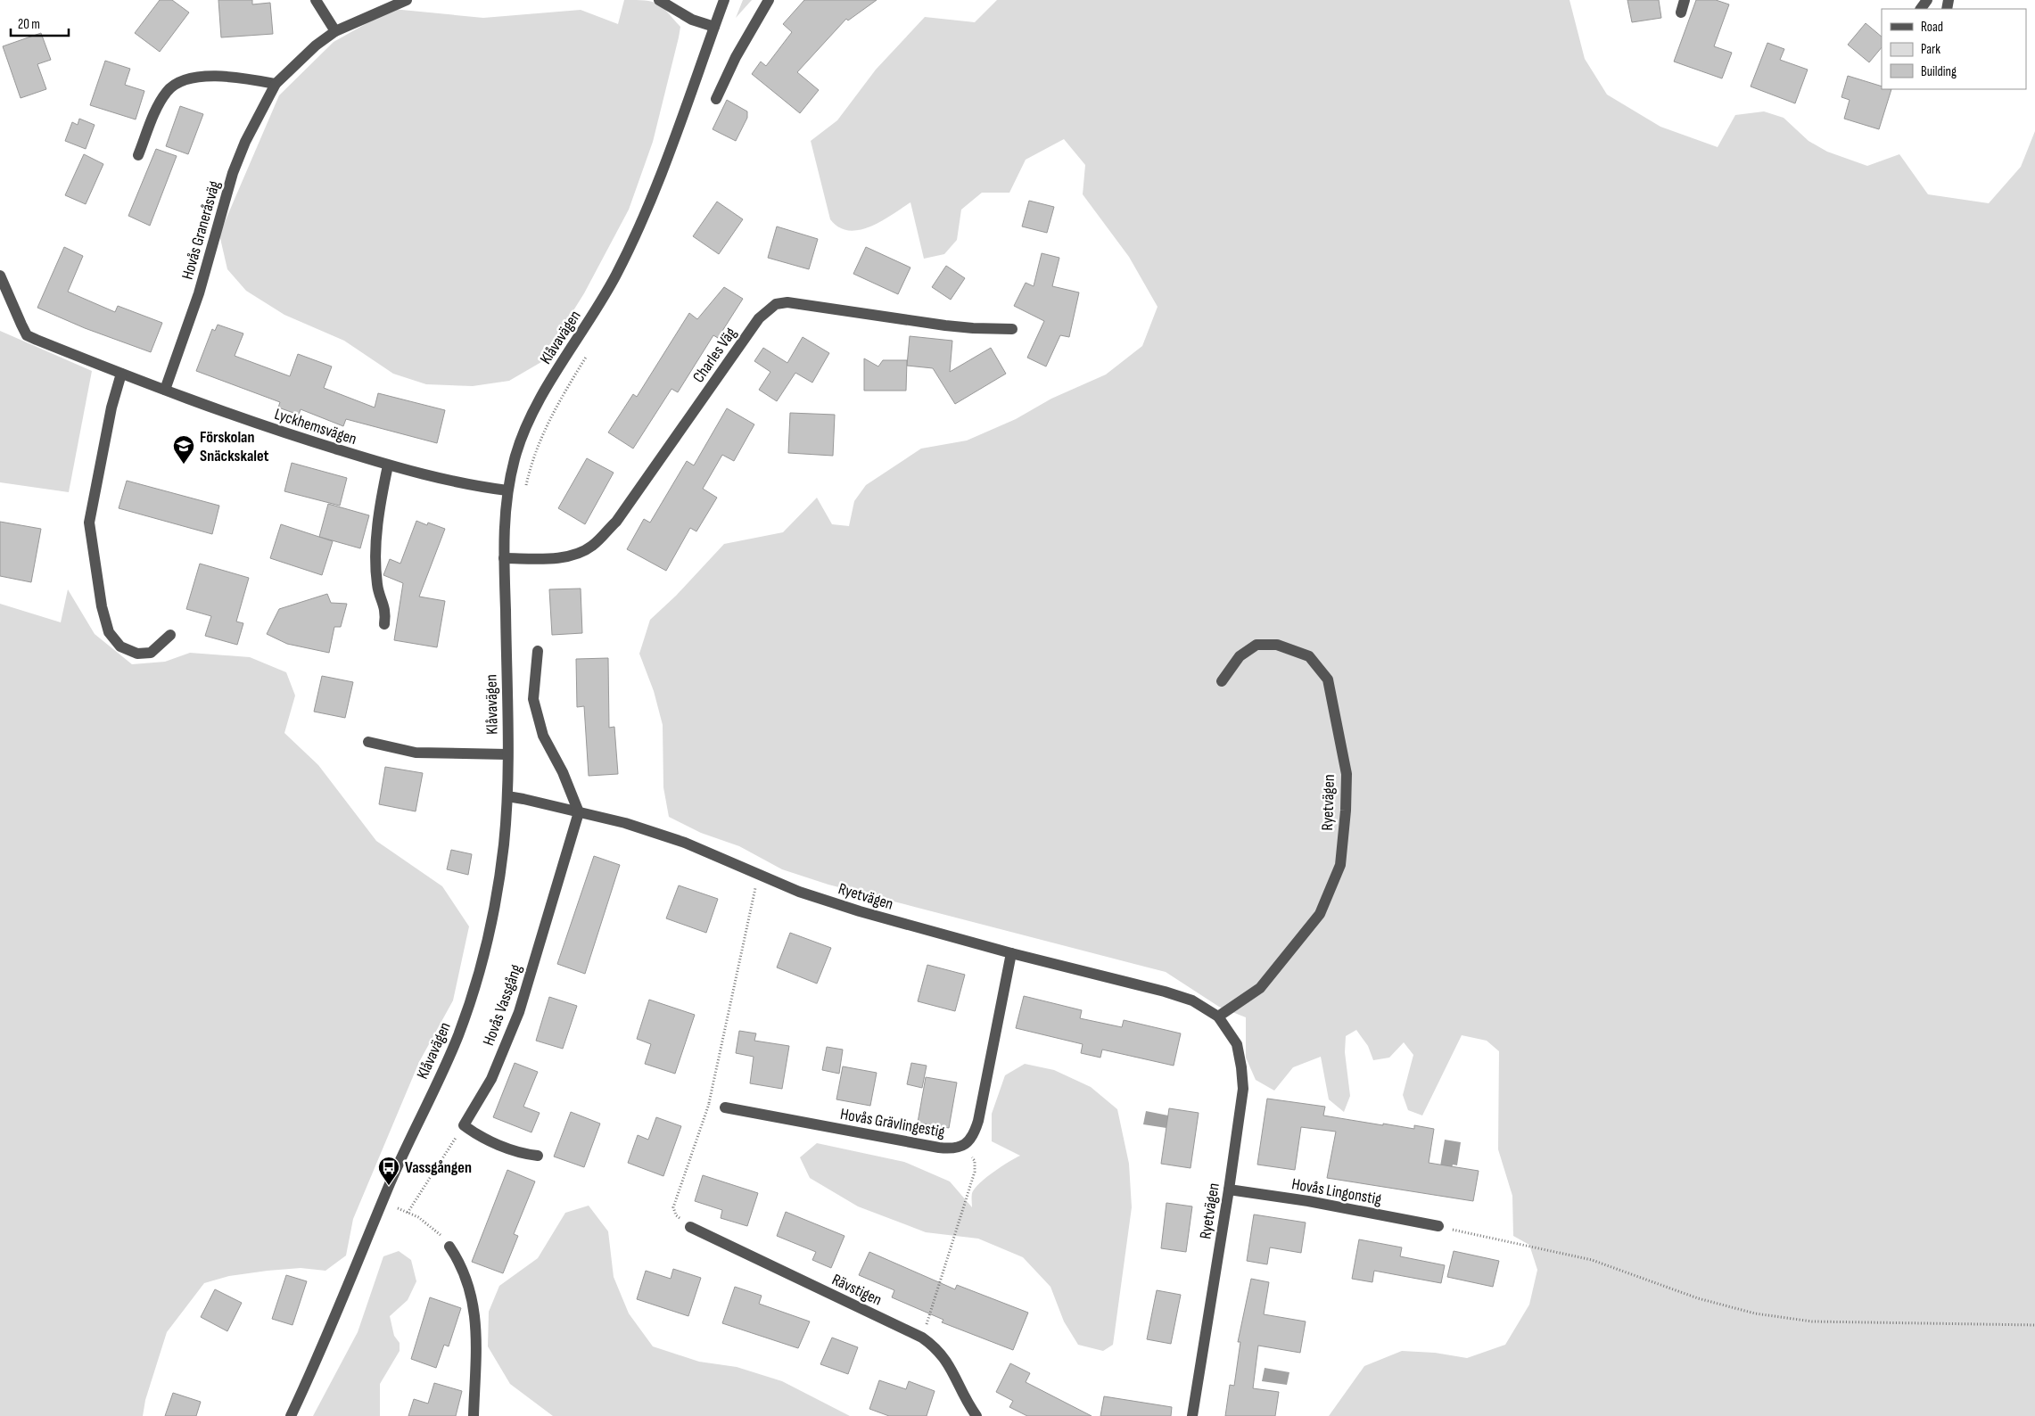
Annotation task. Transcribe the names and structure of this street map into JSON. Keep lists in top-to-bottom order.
{
  "streets": {
    "street": [
      "Hovås Graneråsväg",
      "Klåvavägen",
      "Charles Väg",
      "Lyckhemsvägen",
      "Ryetvägen",
      "Hovås Vassgång",
      "Hovås Grävlingestig",
      "Hovås Lingonstig",
      "Rävstigen"
    ]
  },
  "crossings": [
    ["Hovås Graneråsväg", "Lyckhemsvägen"],
    ["Klåvavägen", "Charles Väg"],
    ["Klåvavägen", "Lyckhemsvägen"],
    ["Klåvavägen", "Ryetvägen"],
    ["Ryetvägen", "Hovås Vassgång"],
    ["Ryetvägen", "Hovås Grävlingestig"],
    ["Ryetvägen", "Hovås Lingonstig"]
  ],
  "places": {
    "school or university": ["Förskolan Snäckskalet"],
    "bus stop": ["Vassgången"]
  },
  "legend": ["Road", "Park", "Building"],
  "scale_bar": "20 m"
}
